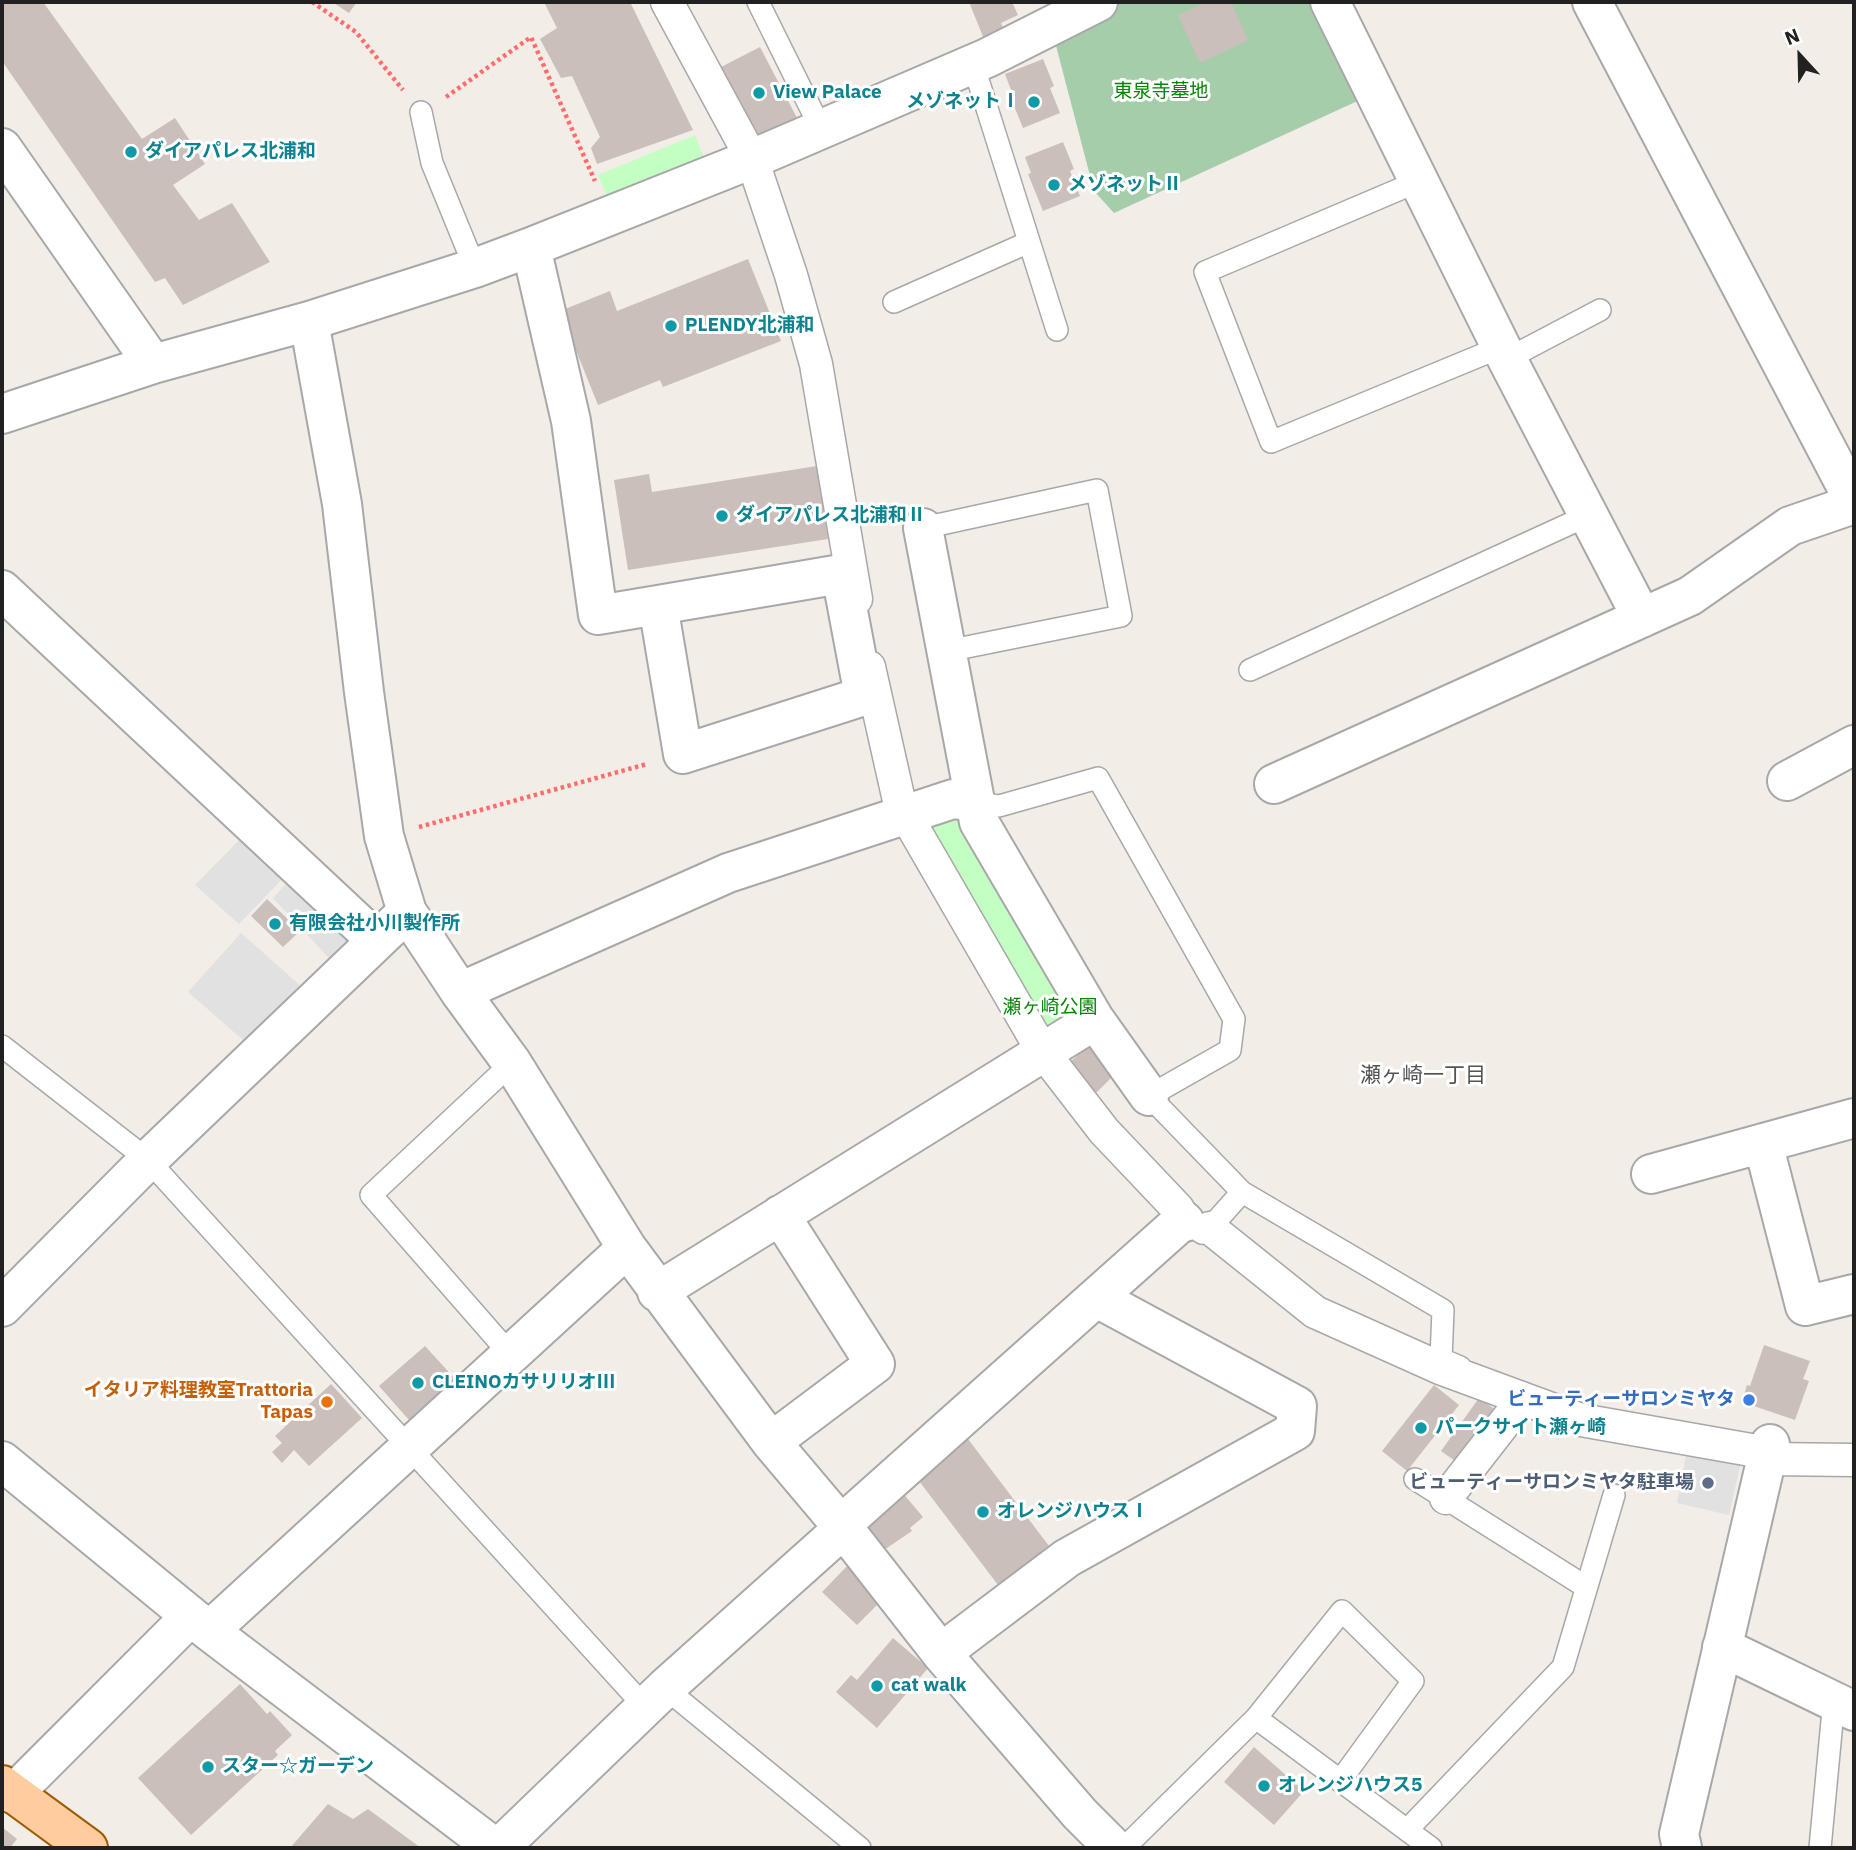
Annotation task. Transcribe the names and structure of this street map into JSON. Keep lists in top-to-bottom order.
{
  "districts": ["瀬ヶ崎一丁目"],
  "parks": ["東泉寺墓地", "瀬ヶ崎公園"],
  "places": [
    "View Palace",
    "メゾネットⅠ",
    "ダイアパレス北浦和",
    "メゾネットⅡ",
    "PLENDY北浦和",
    "ダイアパレス北浦和Ⅱ",
    "有限会社小川製作所",
    "CLEINOカサリリオⅢ",
    "ビューティーサロンミヤタ",
    "イタリア料理教室Trattoria Tapas",
    "パークサイト瀬ヶ崎",
    "ビューティーサロンミヤタ駐車場",
    "オレンジハウスⅠ",
    "cat walk",
    "スター☆ガーデン",
    "オレンジハウス5"
  ],
  "north": "top"
}
